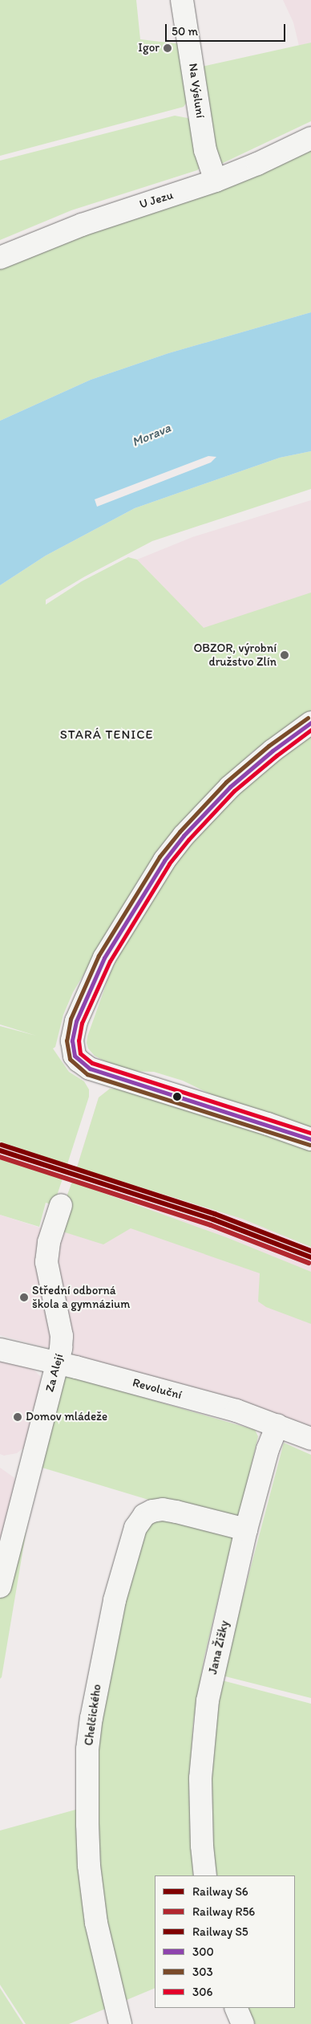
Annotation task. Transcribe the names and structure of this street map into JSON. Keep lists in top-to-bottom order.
{
  "streets": {
    "street": [
      "Na Výsluní",
      "U Jezu",
      "Za Alejí",
      "Revoluční",
      "Jana Žižky",
      "Chelčického"
    ]
  },
  "crossings": [
    ["Na Výsluní", "U Jezu"],
    ["Za Alejí", "Revoluční"],
    ["Revoluční", "Jana Žižky"],
    ["Jana Žižky", "Chelčického"]
  ],
  "districts": ["STARÁ TENICE"],
  "water": ["Morava"],
  "places": [
    "Igor",
    "OBZOR, výrobní družstvo Zlín",
    "Střední odborná škola a gymnázium",
    "Domov mládeže"
  ],
  "lines": [
    "transit line 303",
    "transit line 300",
    "transit line 306",
    "rail line S5",
    "rail line S6",
    "rail line R56"
  ],
  "legend": [
    "Railway S6",
    "Railway R56",
    "Railway S5",
    "300",
    "303",
    "306"
  ],
  "scale_bar": "50 m"
}
